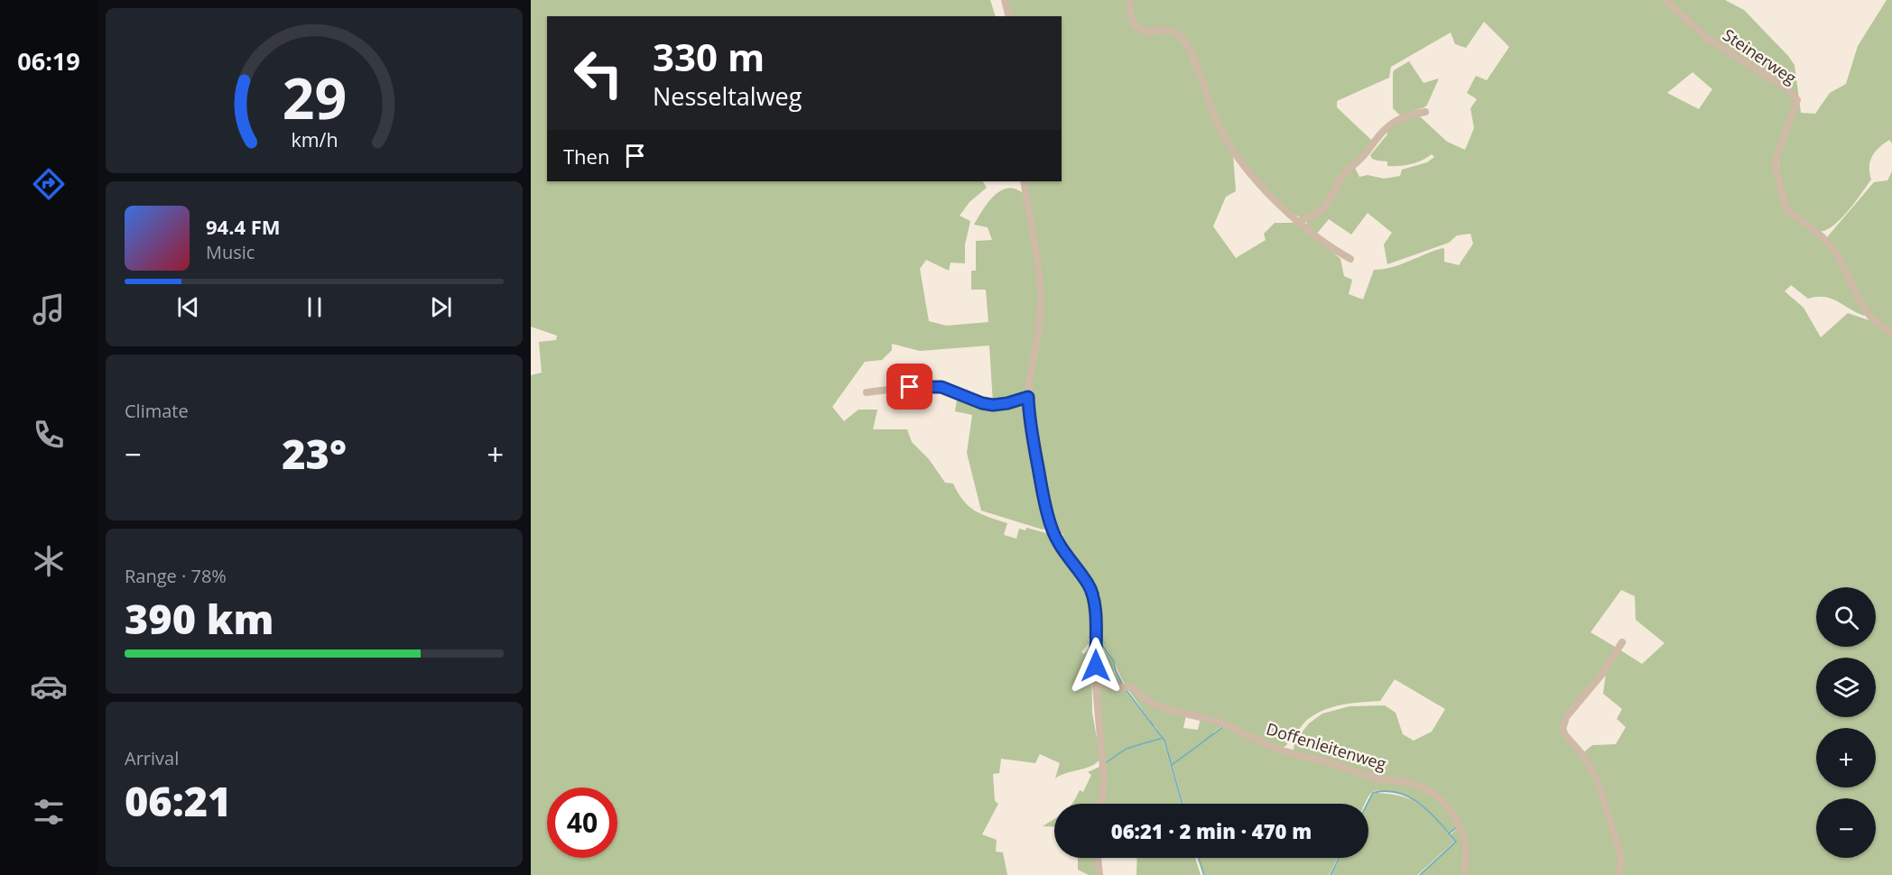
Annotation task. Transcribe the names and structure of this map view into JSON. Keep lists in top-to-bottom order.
{
  "streets": {
    "street": ["Steinerweg", "Doffenleitenweg"]
  },
  "page": {
    "tabs": "06:19",
    "turn": ["330 m", "Nesseltalweg"],
    "then": "Then",
    "song": ["94.4 FM", "Music"],
    "tile": [
      "Climate",
      ["Range · 78%", "390 km"],
      ["Arrival", "06:21"]
    ],
    "heat": ["−", "23°", "+"],
    "map_buttons": ["+", "−"],
    "limit": "40",
    "trip": "06:21 · 2 min · 470 m",
    "gauge": ["29", "km/h"]
  }
}
